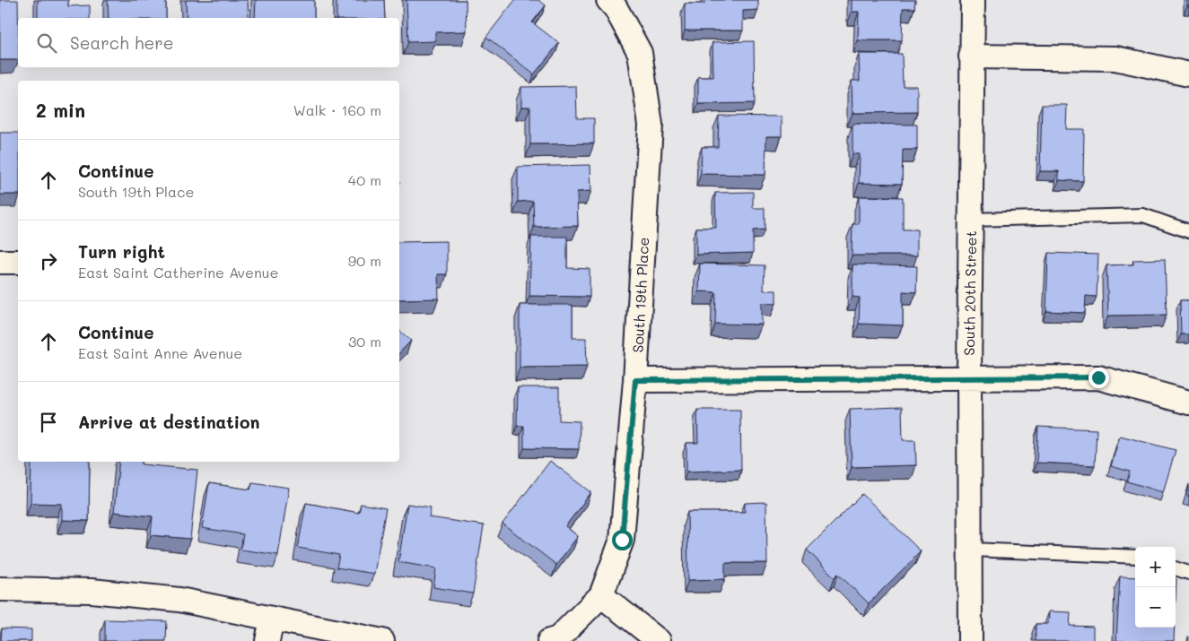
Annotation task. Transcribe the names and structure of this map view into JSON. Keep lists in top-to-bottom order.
{
  "streets": {
    "street": ["South 20th Street", "South 19th Place"]
  },
  "page": {
    "search": "Search here",
    "heading": ["2 min", "Walk · 160 m"],
    "list": [
      ["Continue", "South 19th Place", "40 m"],
      ["Turn right", "East Saint Catherine Avenue", "90 m"],
      ["Continue", "East Saint Anne Avenue", "30 m"],
      "Arrive at destination"
    ],
    "map_buttons": ["+", "−"]
  }
}
